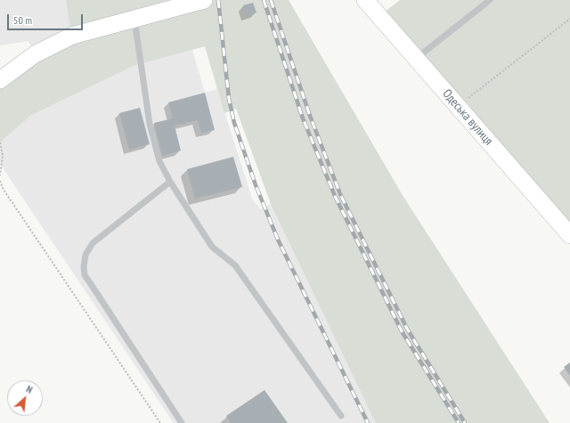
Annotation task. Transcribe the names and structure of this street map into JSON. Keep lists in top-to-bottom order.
{
  "streets": {
    "street": ["Одеська вулиця"]
  },
  "scale_bar": "50 m",
  "north": "top right"
}
